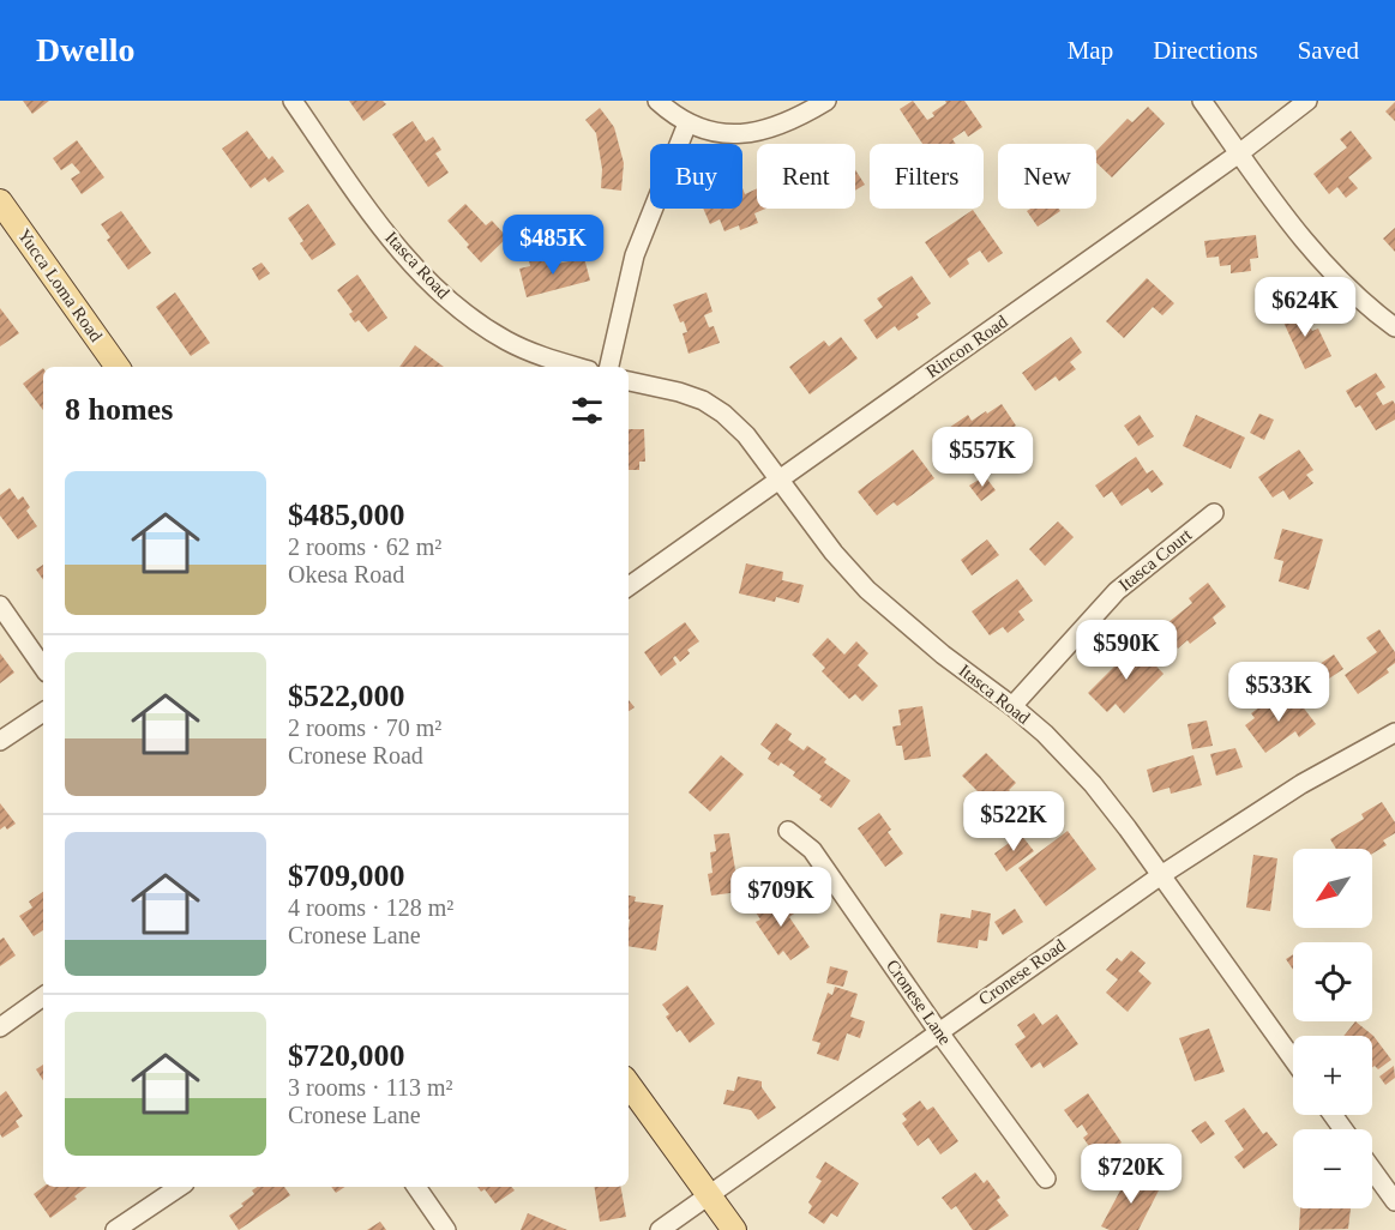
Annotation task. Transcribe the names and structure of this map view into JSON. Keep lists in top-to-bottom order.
{
  "streets": {
    "main road": ["Yucca Loma Road"],
    "street": [
      "Itasca Road",
      "Rincon Road",
      "Itasca Court",
      "Cronese Road",
      "Cronese Lane"
    ]
  },
  "crossings": [
    ["Itasca Road", "Rincon Road"],
    ["Itasca Road", "Itasca Court"],
    ["Itasca Road", "Cronese Road"],
    ["Cronese Road", "Cronese Lane"]
  ],
  "north": "bottom left",
  "page": {
    "header": "Dwello",
    "nav": ["Map", "Directions", "Saved"],
    "chip": [
      "Buy",
      "Rent",
      "Filters",
      "New"
    ],
    "price": [
      "$485K",
      "$624K",
      "$557K",
      "$590K",
      "$533K",
      "$522K",
      "$709K",
      "$720K"
    ],
    "heading": "8 homes",
    "list": [
      {
        "name": "$485,000",
        "note": "2 rooms · 62 m² · Okesa Road"
      },
      {
        "name": "$522,000",
        "note": "2 rooms · 70 m² · Cronese Road"
      },
      {
        "name": "$709,000",
        "note": "4 rooms · 128 m² · Cronese Lane"
      },
      {
        "name": "$720,000",
        "note": "3 rooms · 113 m² · Cronese Lane"
      }
    ],
    "map_buttons": ["+", "−"]
  }
}
